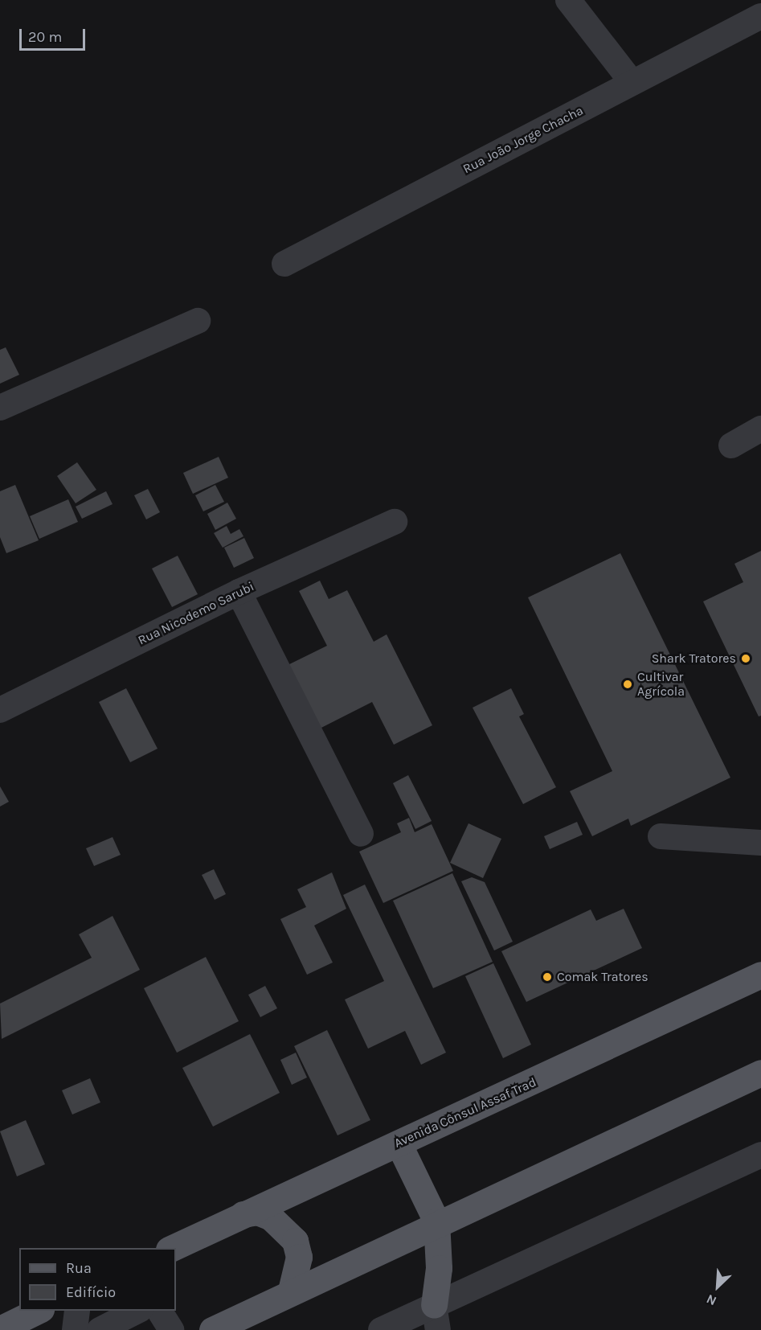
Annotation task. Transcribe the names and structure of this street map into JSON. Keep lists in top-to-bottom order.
{
  "streets": {
    "main road": ["Avenida Cônsul Assaf Trad"],
    "street": ["Rua João Jorge Chacha", "Rua Nicodemo Sarubi"]
  },
  "places": ["Shark Tratores", "Cultivar Agrícola", "Comak Tratores"],
  "legend": ["Rua", "Edifício"],
  "scale_bar": "20 m",
  "north": "bottom left"
}
